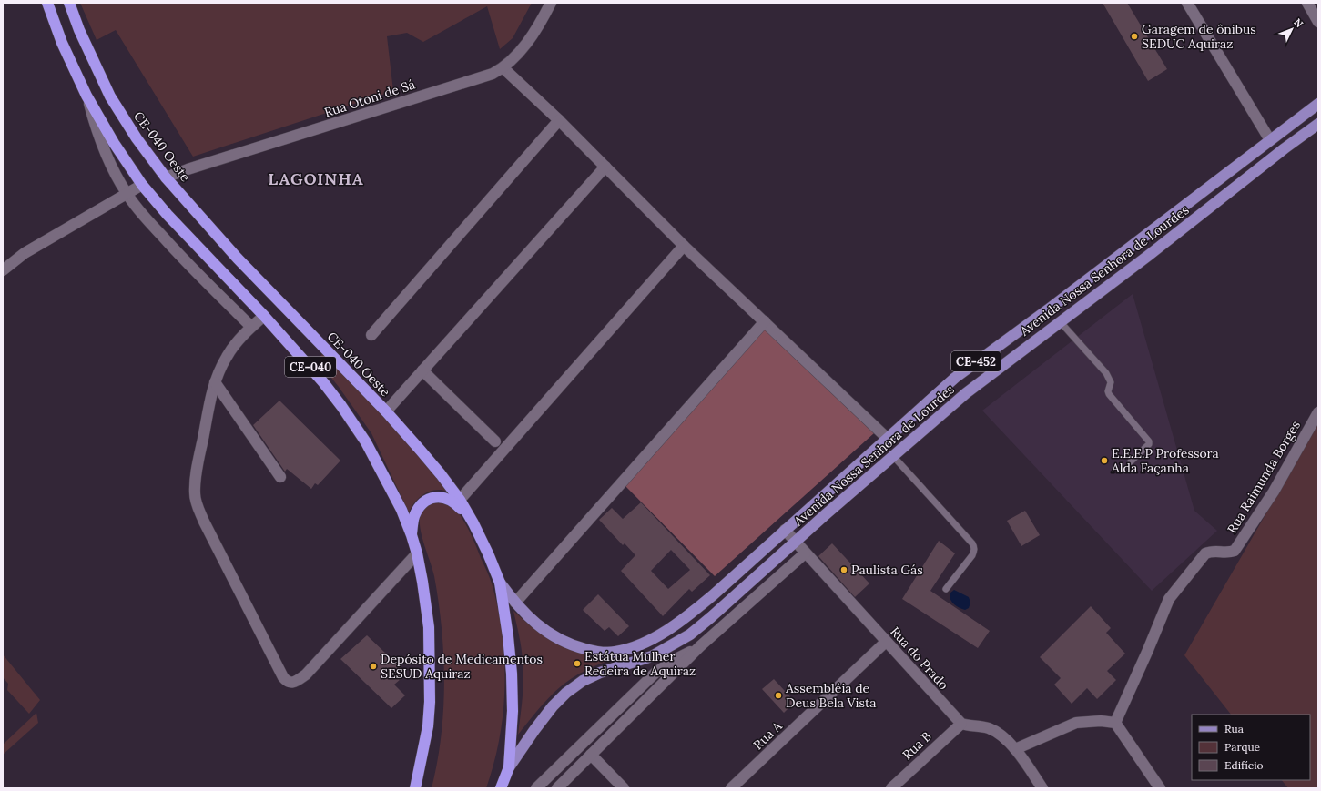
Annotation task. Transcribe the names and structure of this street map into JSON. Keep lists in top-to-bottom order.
{
  "streets": {
    "highway": ["CE-040 Oeste", "CE-040"],
    "main road": ["Avenida Nossa Senhora de Lourdes", "CE-452"],
    "street": [
      "Rua Otoni de Sá",
      "Rua Raimunda Borges",
      "Rua do Prado",
      "Rua A",
      "Rua B"
    ]
  },
  "crossings": [
    ["Rua Otoni de Sá", "CE-040 Oeste"],
    ["CE-040 Oeste", "Avenida Nossa Senhora de Lourdes"],
    ["CE-040 Oeste", "CE-452"],
    ["Avenida Nossa Senhora de Lourdes", "CE-452"],
    ["Avenida Nossa Senhora de Lourdes", "Rua do Prado"],
    ["Rua do Prado", "Rua A"],
    ["Rua do Prado", "Rua B"]
  ],
  "districts": ["LAGOINHA"],
  "places": [
    "Garagem de ônibus SEDUC Aquiraz",
    "E.E.E.P Professora Alda Façanha",
    "Paulista Gás",
    "Estátua Mulher Redeira de Aquiraz",
    "Depósito de Medicamentos SESUD Aquiraz",
    "Assembléia de Deus Bela Vista"
  ],
  "legend": ["Rua", "Parque", "Edifício"],
  "north": "top right"
}
